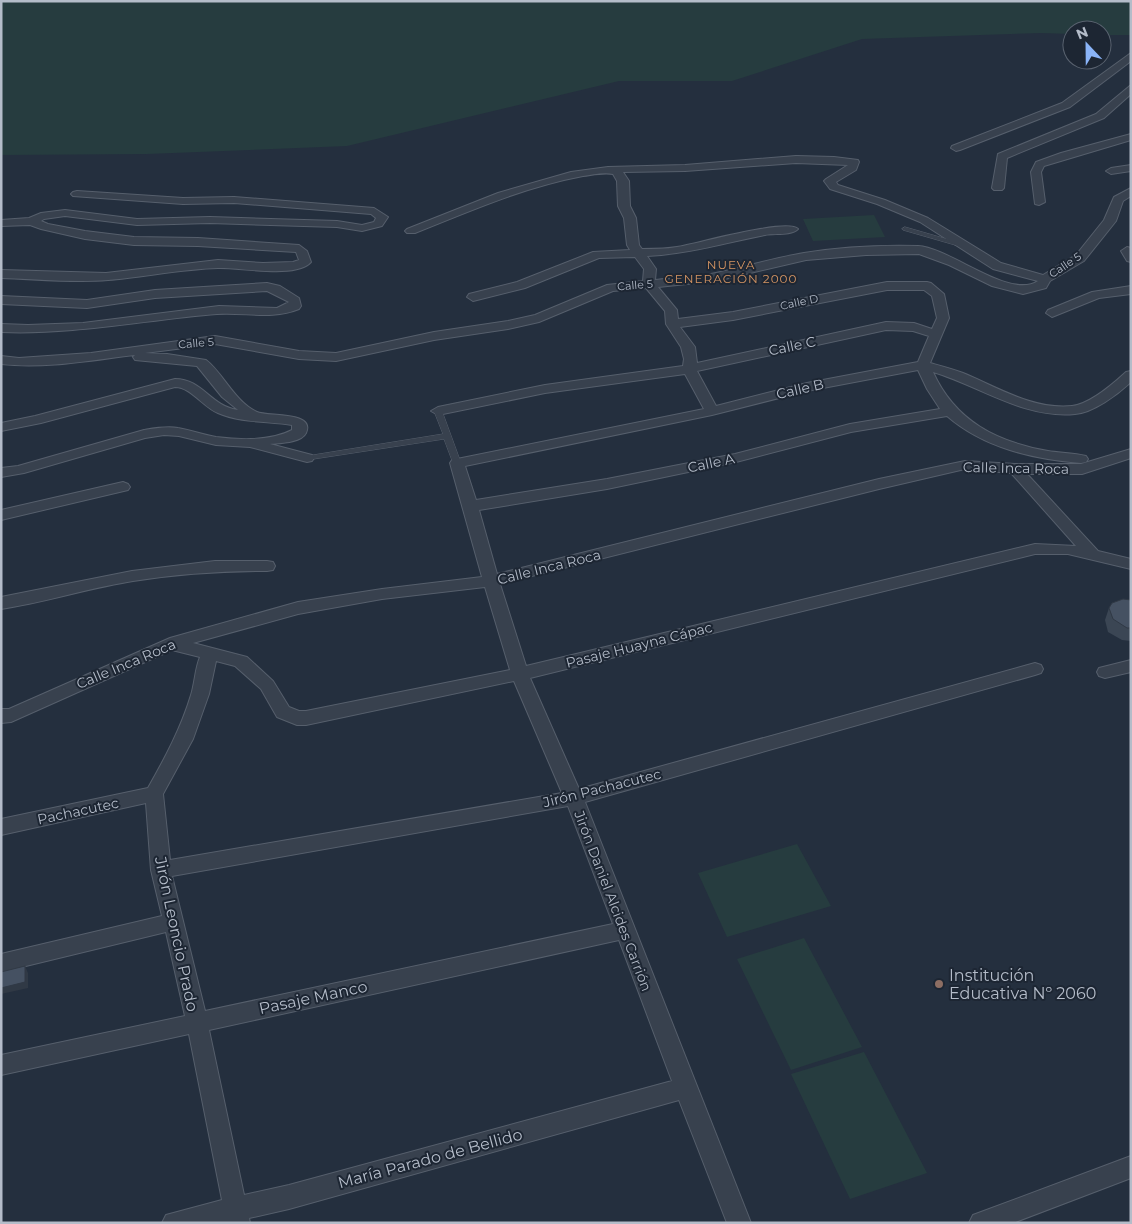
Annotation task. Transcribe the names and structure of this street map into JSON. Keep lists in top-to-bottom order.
{
  "streets": {
    "street": [
      "Calle 5",
      "Calle D",
      "Calle C",
      "Calle B",
      "Calle A",
      "Calle Inca Roca",
      "Pasaje Huayna Cápac",
      "Jirón Pachacutec",
      "Pachacutec",
      "Jirón Daniel Alcides Carrión",
      "Jirón Leoncio Prado",
      "Pasaje Manco",
      "María Parado de Bellido"
    ]
  },
  "crossings": [
    ["Calle D", "Calle C"],
    ["Calle B", "Calle Inca Roca"],
    ["Calle B", "Jirón Daniel Alcides Carrión"],
    ["Calle A", "Calle Inca Roca"],
    ["Calle A", "Jirón Daniel Alcides Carrión"],
    ["Calle Inca Roca", "Pasaje Huayna Cápac"],
    ["Calle Inca Roca", "Jirón Daniel Alcides Carrión"],
    ["Pasaje Huayna Cápac", "Jirón Daniel Alcides Carrión"],
    ["Jirón Pachacutec", "Jirón Daniel Alcides Carrión"],
    ["Jirón Pachacutec", "Jirón Leoncio Prado"],
    ["Pachacutec", "Jirón Leoncio Prado"],
    ["Jirón Daniel Alcides Carrión", "Pasaje Manco"],
    ["Jirón Daniel Alcides Carrión", "María Parado de Bellido"],
    ["Jirón Leoncio Prado", "Pasaje Manco"],
    ["Jirón Leoncio Prado", "María Parado de Bellido"]
  ],
  "districts": ["NUEVA GENERACIÓN 2000"],
  "places": ["Institución Educativa Nº 2060"],
  "north": "top"
}
